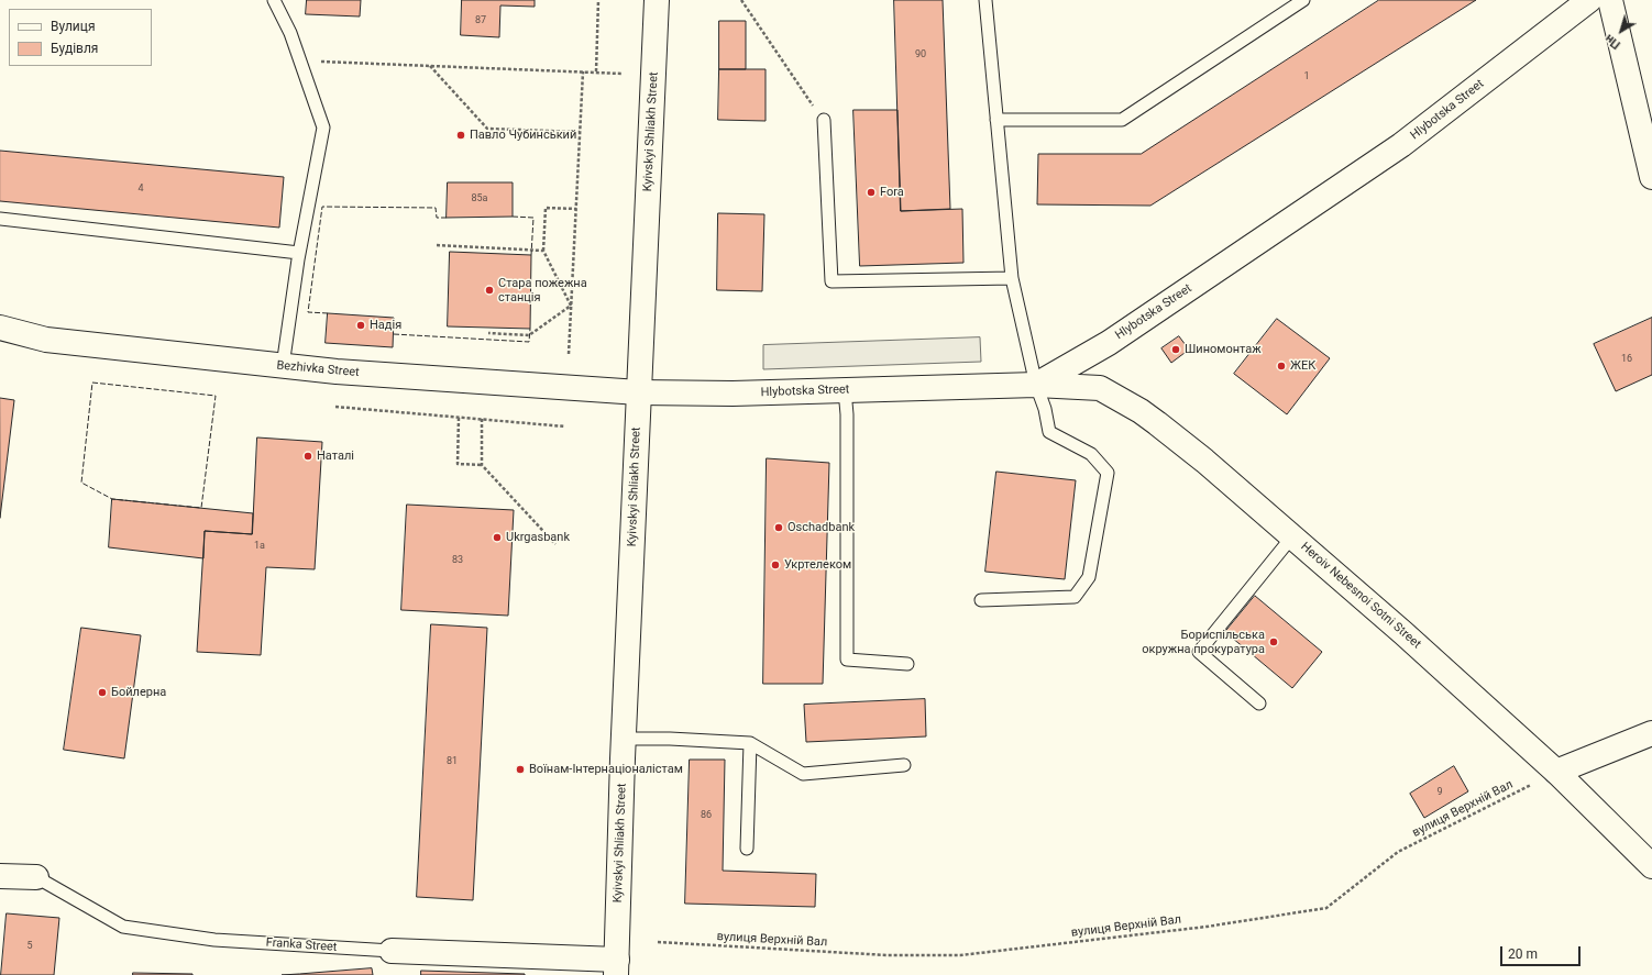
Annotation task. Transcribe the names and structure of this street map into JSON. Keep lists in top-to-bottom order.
{
  "streets": {
    "main road": [
      "Hlybotska Street",
      "Kyivskyi Shliakh Street",
      "Bezhivka Street",
      "Heroiv Nebesnoi Sotni Street",
      "Franka Street"
    ],
    "path": ["вулиця Верхній Вал"]
  },
  "crossings": [
    ["Hlybotska Street", "Kyivskyi Shliakh Street"],
    ["Hlybotska Street", "Bezhivka Street"],
    ["Hlybotska Street", "Heroiv Nebesnoi Sotni Street"],
    ["Kyivskyi Shliakh Street", "Bezhivka Street"],
    ["Kyivskyi Shliakh Street", "Franka Street"],
    ["Heroiv Nebesnoi Sotni Street", "вулиця Верхній Вал"]
  ],
  "places": [
    "Павло Чубинський",
    "Fora",
    "Стара пожежна станція",
    "Надія",
    "Шиномонтаж",
    "ЖЕК",
    "Наталі",
    "Oschadbank",
    "Ukrgasbank",
    "Укртелеком",
    "Бориспільська окружна прокуратура",
    "Бойлерна",
    "Воїнам-Інтернаціоналістам"
  ],
  "house_numbers": [
    "87",
    "90",
    "1",
    "4",
    "85а",
    "16",
    "1а",
    "83",
    "81",
    "9",
    "86",
    "5"
  ],
  "legend": ["Вулиця", "Будівля"],
  "scale_bar": "20 m",
  "north": "bottom left"
}
